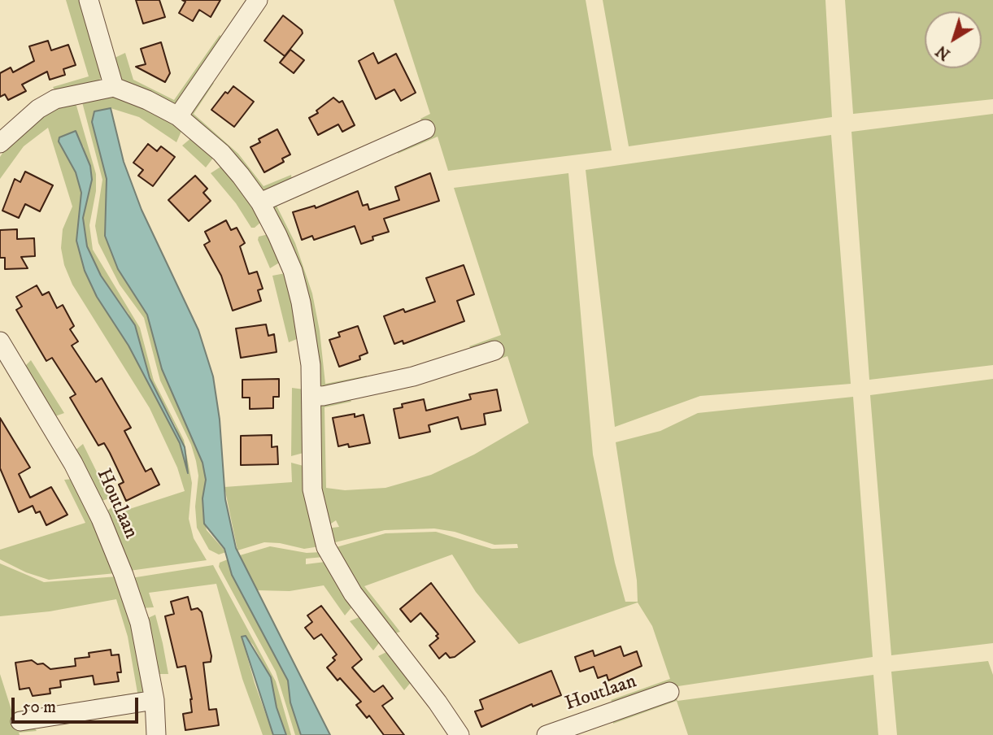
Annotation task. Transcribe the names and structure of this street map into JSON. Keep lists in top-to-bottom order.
{
  "streets": {
    "street": ["Houtlaan"]
  },
  "scale_bar": "50 m",
  "north": "bottom left"
}
